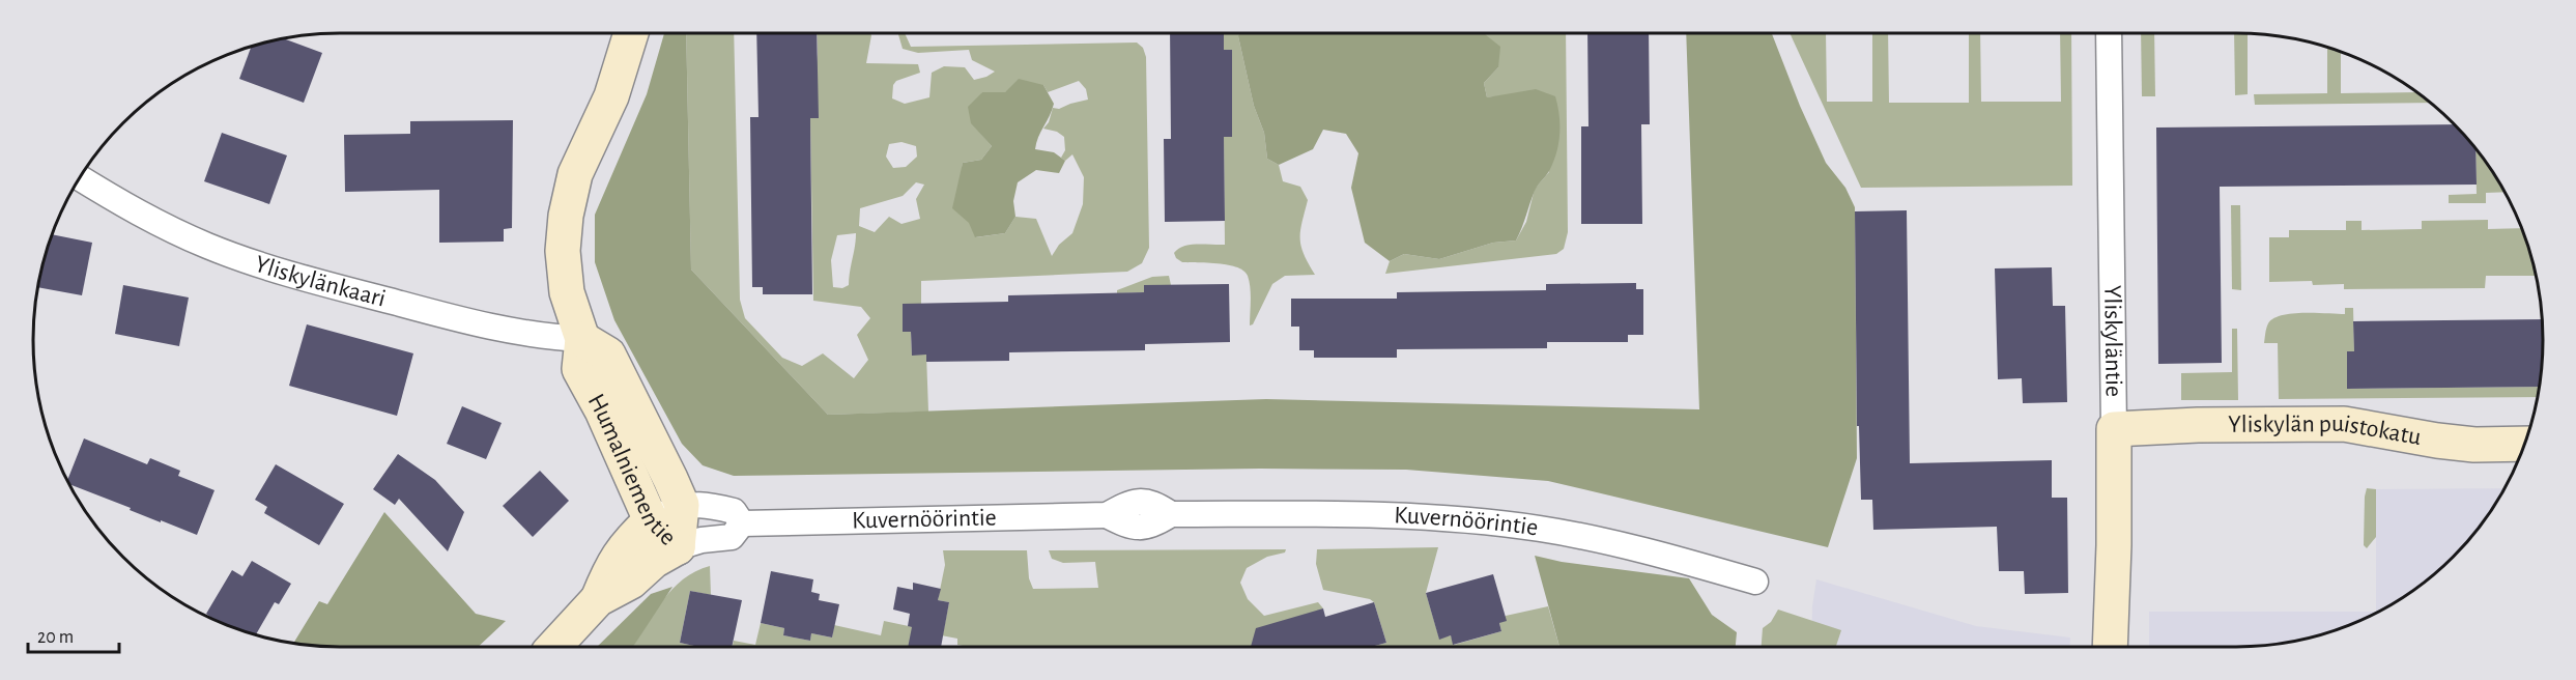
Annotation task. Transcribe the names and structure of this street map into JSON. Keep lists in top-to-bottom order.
{
  "streets": {
    "street": [
      "Yliskylänkaari",
      "Yliskyläntie",
      "Yliskylän puistokatu",
      "Humalniementie",
      "Kuvernöörintie"
    ]
  },
  "crossings": [
    ["Yliskylänkaari", "Humalniementie"],
    ["Yliskyläntie", "Yliskylän puistokatu"]
  ],
  "scale_bar": "20 m"
}
